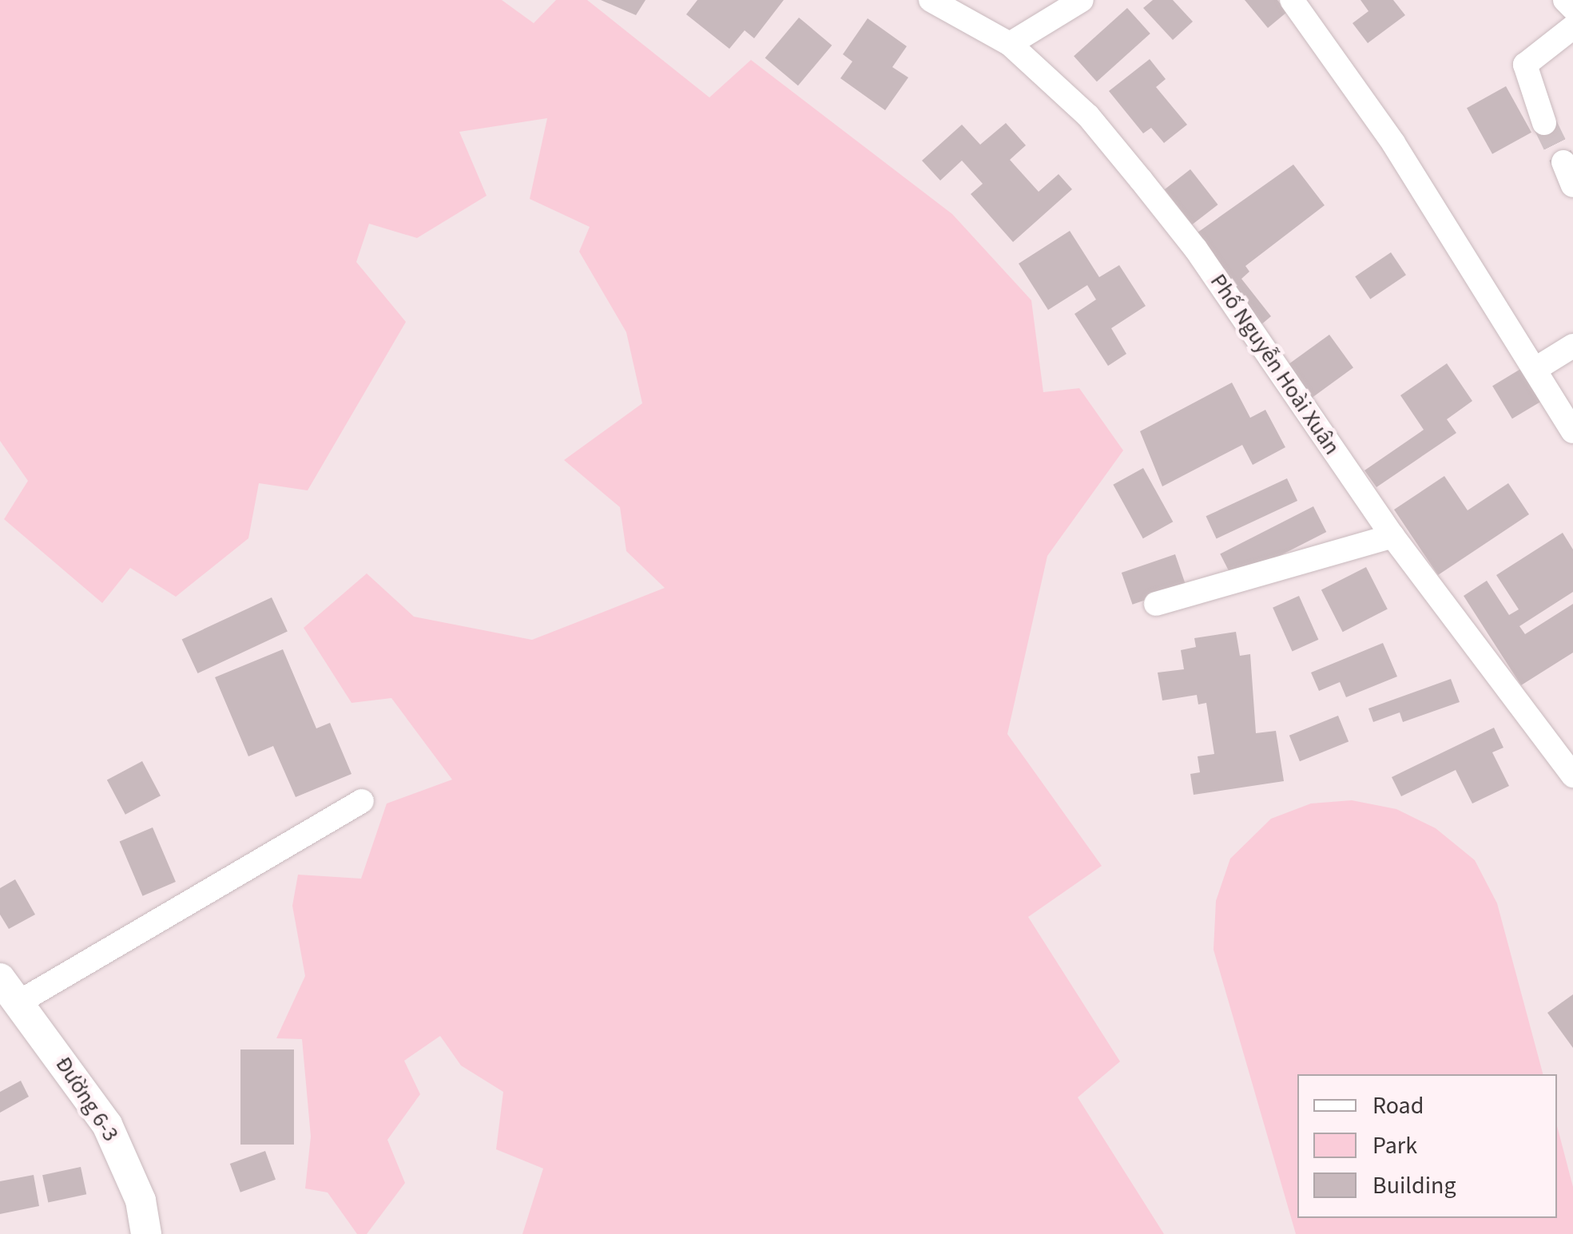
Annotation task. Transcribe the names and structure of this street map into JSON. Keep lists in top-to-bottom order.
{
  "streets": {
    "street": ["Phố Nguyễn Hoài Xuân", "Đường 6-3"]
  },
  "legend": ["Road", "Park", "Building"]
}
